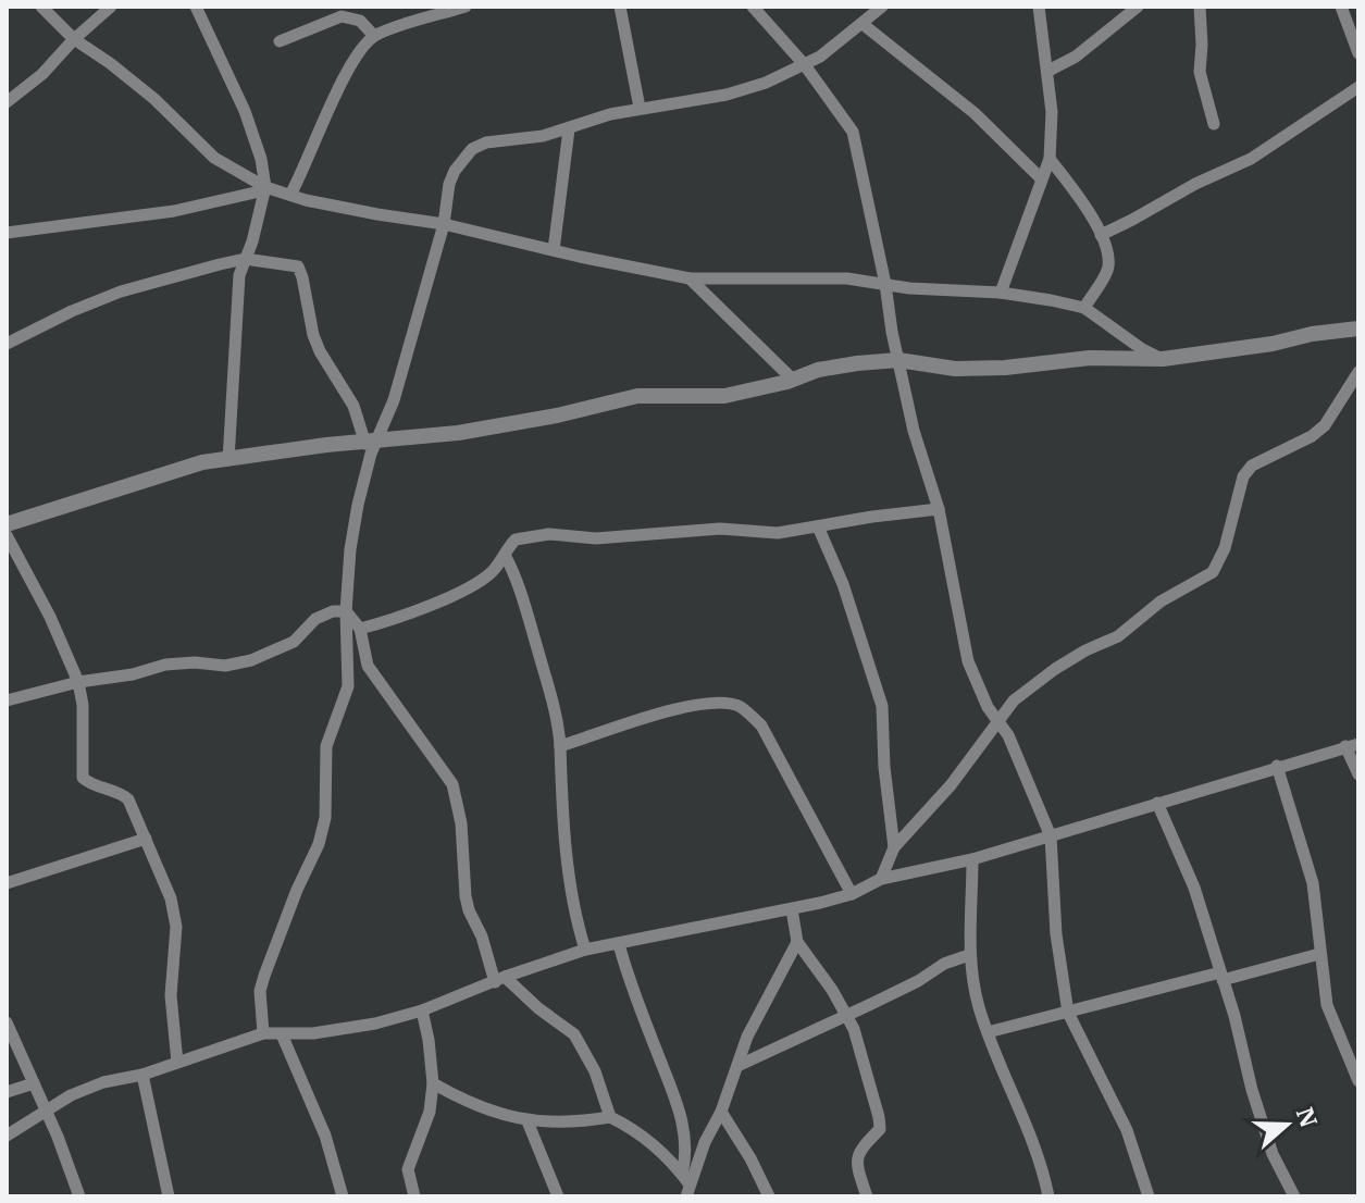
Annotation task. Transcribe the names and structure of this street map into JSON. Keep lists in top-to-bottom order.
{
  "north": "right"
}
